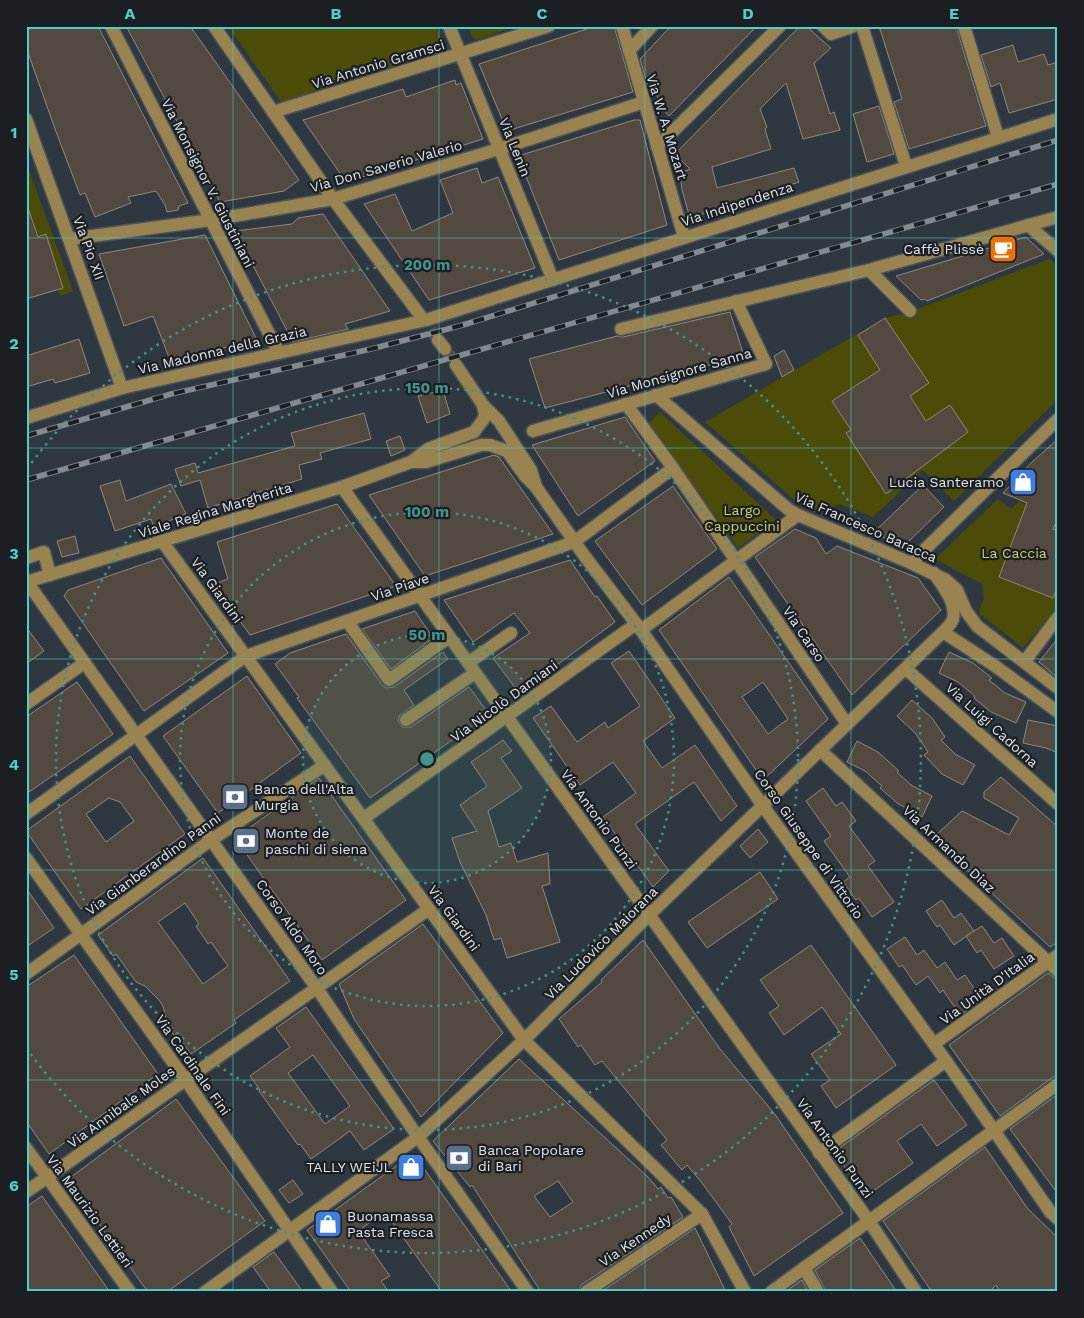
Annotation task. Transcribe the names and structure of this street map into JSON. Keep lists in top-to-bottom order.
{
  "streets": {
    "street": [
      "Via Antonio Gramsci",
      "Via W. A. Mozart",
      "Via Lenin",
      "Via Don Saverio Valerio",
      "Via Monsignor V. Giustiniani",
      "Via Indipendenza",
      "Via Pio XII",
      "Via Madonna della Grazia",
      "Via Monsignore Sanna",
      "Viale Regina Margherita",
      "Via Francesco Baracca",
      "Via Piave",
      "Via Giardini",
      "Via Carso",
      "Via Nicolò Damiani",
      "Via Luigi Cadorna",
      "Vía Antonio Punzi",
      "Corso Giuseppe di Vittorio",
      "Via Armando Diaz",
      "Via Gianberardino Panni",
      "Corso Aldo Moro",
      "Via Ludovico Maiorana",
      "Via Unità D'Italia",
      "Via Cardinale Fini",
      "Via Annibale Moles",
      "Via Maurizio Lettieri",
      "Via Kennedy"
    ]
  },
  "crossings": [
    ["Via Antonio Gramsci", "Via Lenin"],
    ["Via W. A. Mozart", "Via Don Saverio Valerio"],
    ["Via W. A. Mozart", "Via Indipendenza"],
    ["Via Lenin", "Via Don Saverio Valerio"],
    ["Via Lenin", "Via Indipendenza"],
    ["Via Don Saverio Valerio", "Via Monsignor V. Giustiniani"],
    ["Via Don Saverio Valerio", "Via Pio XII"],
    ["Via Monsignor V. Giustiniani", "Via Madonna della Grazia"],
    ["Via Indipendenza", "Via Madonna della Grazia"],
    ["Via Pio XII", "Via Madonna della Grazia"],
    ["Via Monsignore Sanna", "Via Francesco Baracca"],
    ["Viale Regina Margherita", "Via Giardini"],
    ["Viale Regina Margherita", "Vía Antonio Punzi"],
    ["Viale Regina Margherita", "Corso Giuseppe di Vittorio"],
    ["Viale Regina Margherita", "Corso Aldo Moro"],
    ["Via Francesco Baracca", "Via Nicolò Damiani"],
    ["Via Francesco Baracca", "Via Ludovico Maiorana"],
    ["Via Piave", "Via Giardini"],
    ["Via Piave", "Vía Antonio Punzi"],
    ["Via Piave", "Corso Giuseppe di Vittorio"],
    ["Via Piave", "Corso Aldo Moro"],
    ["Via Giardini", "Via Nicolò Damiani"],
    ["Via Giardini", "Via Gianberardino Panni"],
    ["Via Giardini", "Via Ludovico Maiorana"],
    ["Via Giardini", "Via Annibale Moles"],
    ["Via Giardini", "Via Kennedy"],
    ["Via Carso", "Via Nicolò Damiani"],
    ["Via Carso", "Via Ludovico Maiorana"],
    ["Via Nicolò Damiani", "Vía Antonio Punzi"],
    ["Via Nicolò Damiani", "Corso Giuseppe di Vittorio"],
    ["Via Luigi Cadorna", "Via Ludovico Maiorana"],
    ["Vía Antonio Punzi", "Via Ludovico Maiorana"],
    ["Corso Giuseppe di Vittorio", "Via Ludovico Maiorana"],
    ["Corso Giuseppe di Vittorio", "Via Unità D'Italia"],
    ["Via Armando Diaz", "Via Ludovico Maiorana"],
    ["Via Armando Diaz", "Via Unità D'Italia"],
    ["Via Gianberardino Panni", "Corso Aldo Moro"],
    ["Via Gianberardino Panni", "Via Cardinale Fini"],
    ["Corso Aldo Moro", "Via Ludovico Maiorana"],
    ["Corso Aldo Moro", "Via Annibale Moles"],
    ["Via Ludovico Maiorana", "Via Cardinale Fini"],
    ["Via Cardinale Fini", "Via Annibale Moles"],
    ["Via Annibale Moles", "Via Maurizio Lettieri"]
  ],
  "parks": ["Largo Cappuccini", "La Caccia"],
  "places": {
    "cafe": ["Caffè Plissè"],
    "shop": ["Lucia Santeramo", "TALLY WEiJL", "Buonamassa Pasta Fresca"],
    "bank": ["Banca dell'Alta Murgia", "Monte de paschi di siena", "Banca Popolare di Bari"]
  },
  "grid": {
    "columns": [
      "A",
      "B",
      "C",
      "D",
      "E"
    ],
    "rows": [
      "1",
      "2",
      "3",
      "4",
      "5",
      "6"
    ]
  },
  "rings": [
    "200 m",
    "150 m",
    "100 m",
    "50 m"
  ]
}
